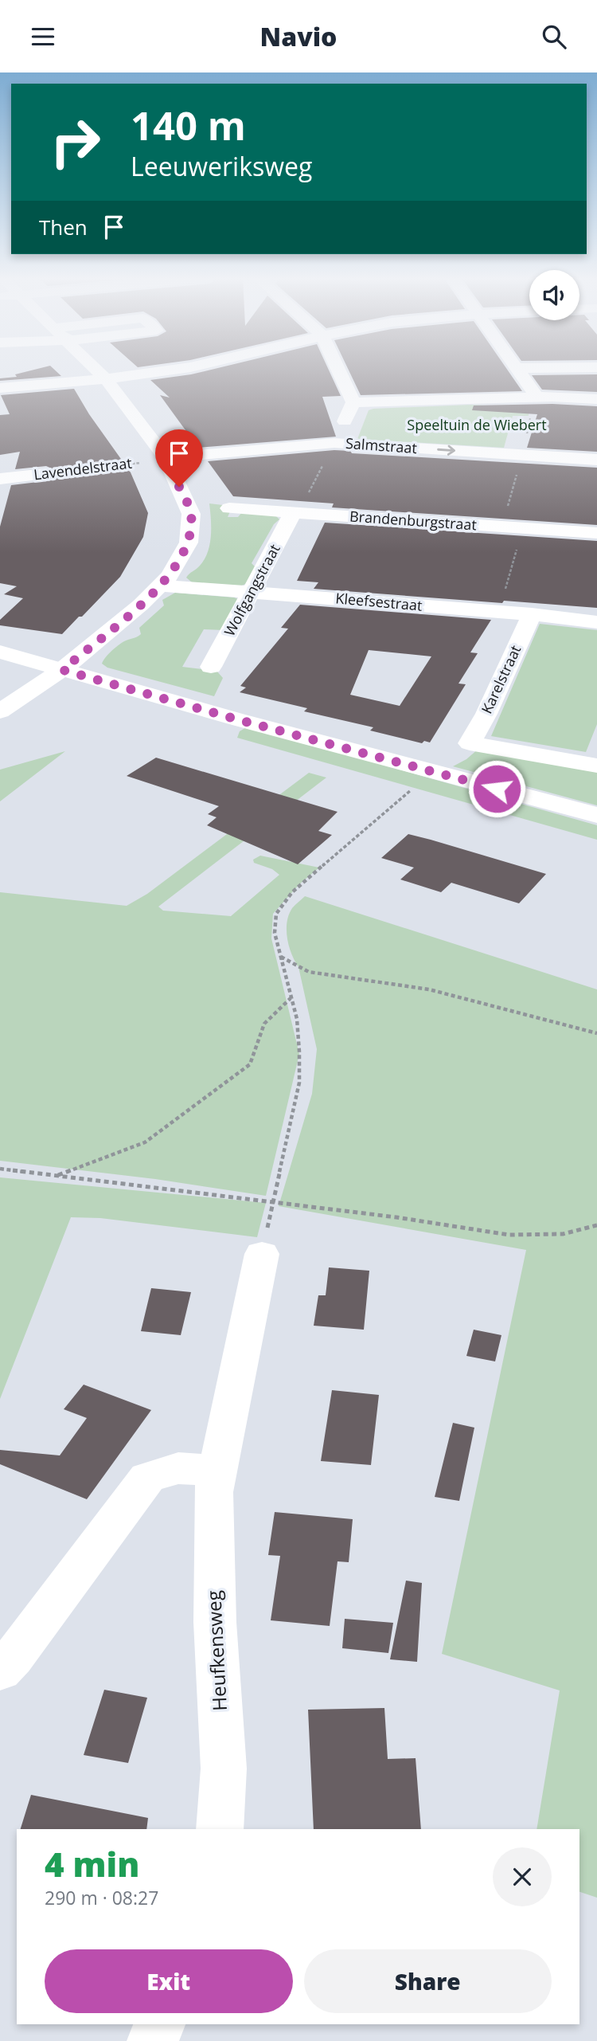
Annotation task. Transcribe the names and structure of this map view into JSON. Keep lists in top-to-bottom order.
{
  "streets": {
    "street": [
      "Salmstraat",
      "Lavendelstraat",
      "Brandenburgstraat",
      "Wolfgangstraat",
      "Kleefsestraat",
      "Karelstraat",
      "Heufkensweg"
    ]
  },
  "crossings": [
    ["Salmstraat", "Lavendelstraat"],
    ["Brandenburgstraat", "Wolfgangstraat"],
    ["Wolfgangstraat", "Kleefsestraat"],
    ["Kleefsestraat", "Karelstraat"]
  ],
  "parks": ["Speeltuin de Wiebert"],
  "page": {
    "header": "Navio",
    "turn": ["140 m", "Leeuweriksweg"],
    "then": "Then",
    "heading": ["4 min", "290 m · 08:27"],
    "buttons": ["Exit", "Share"]
  }
}
